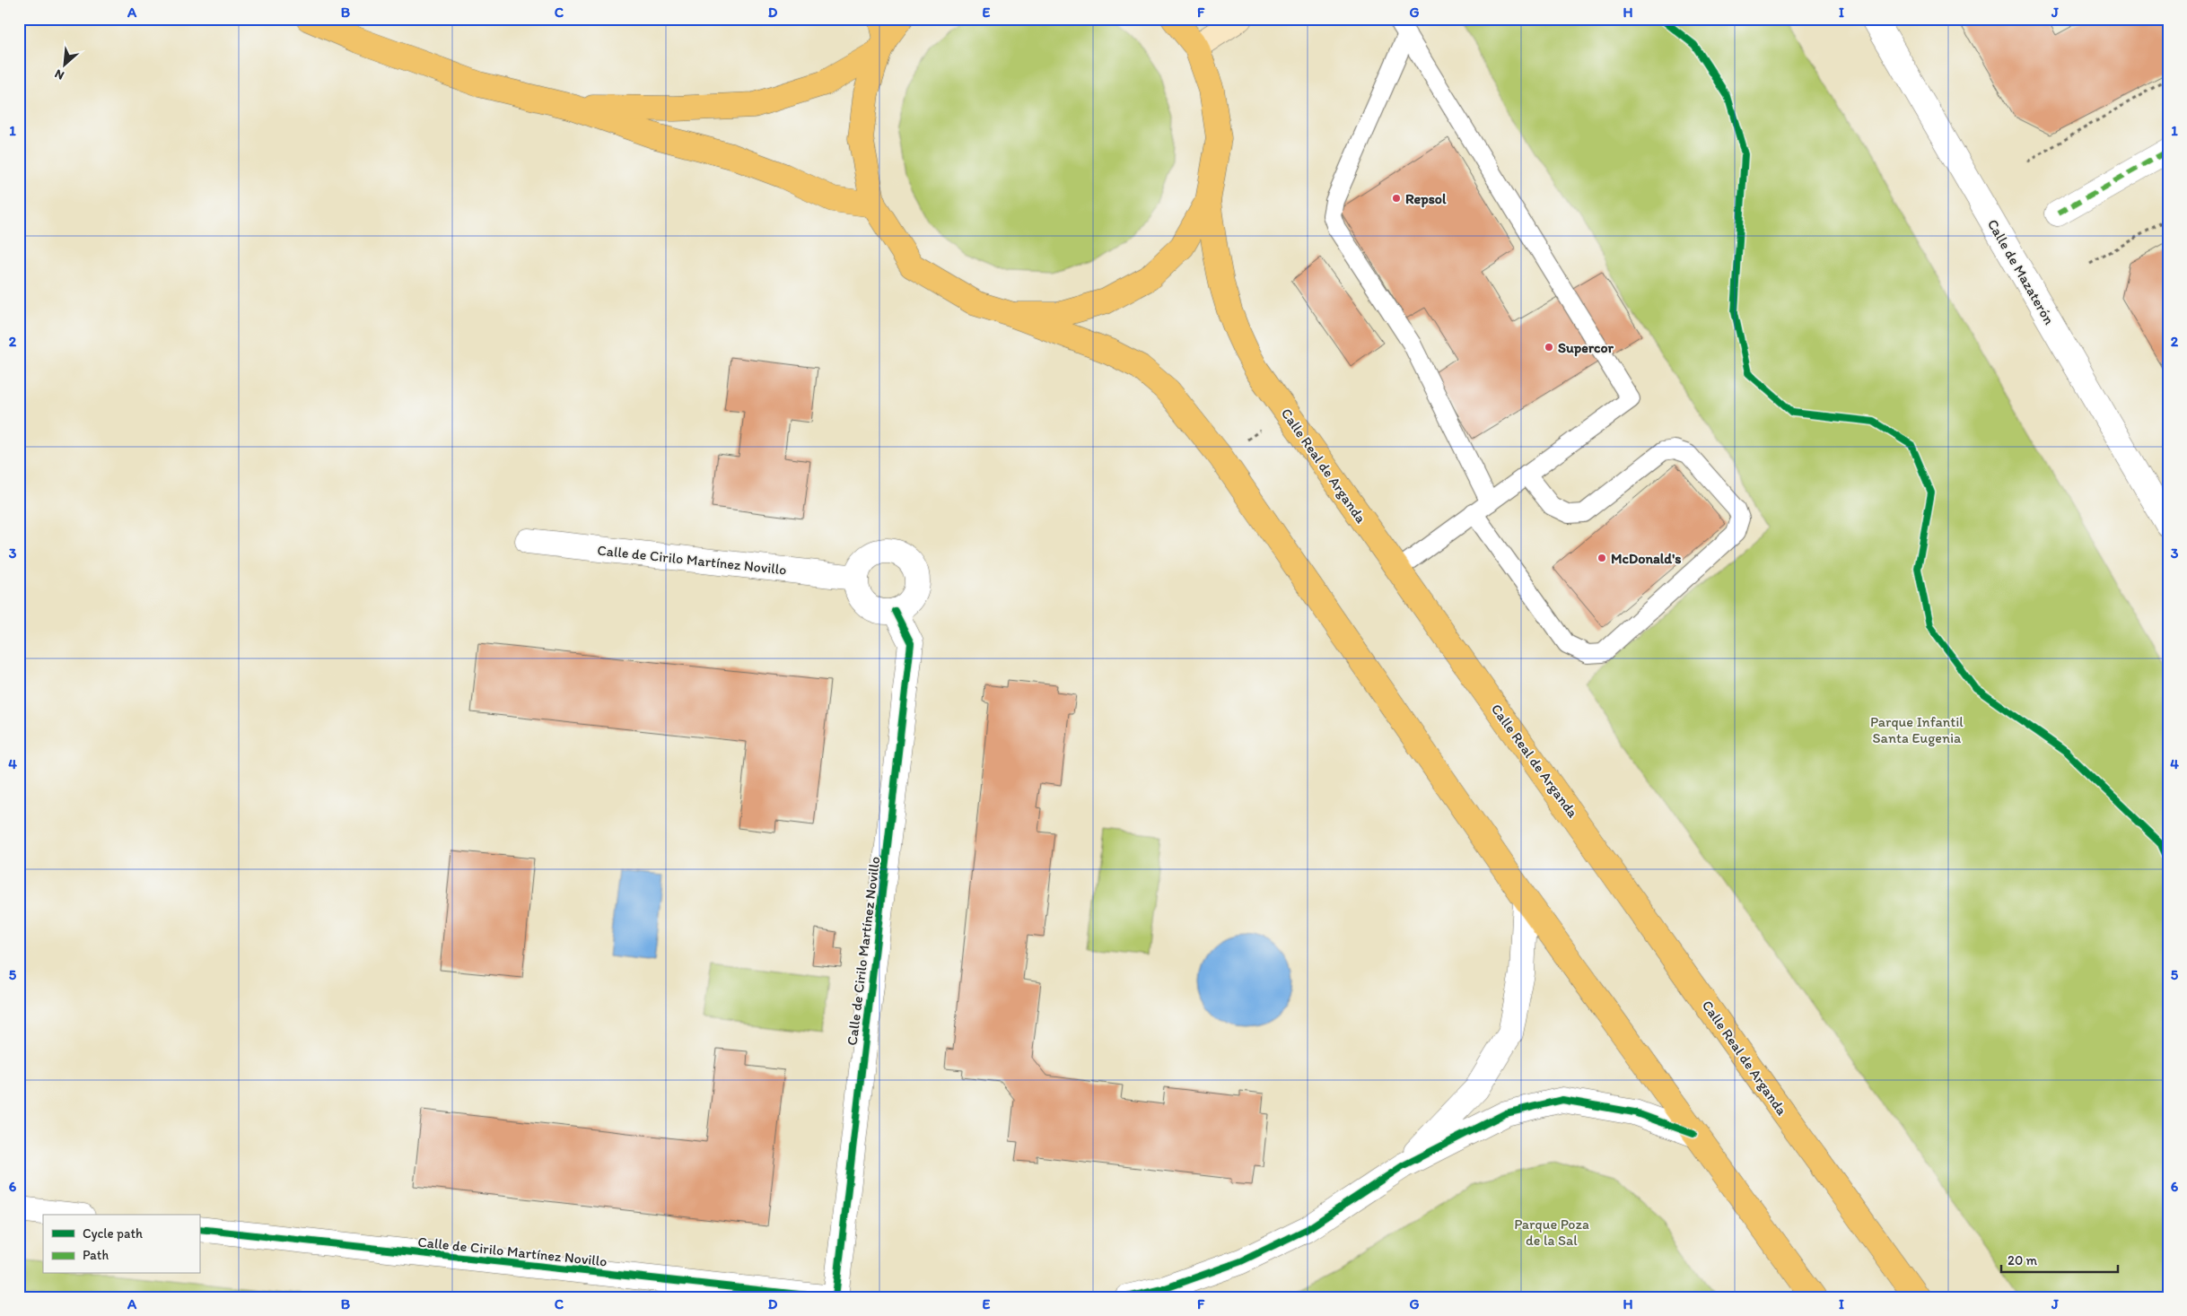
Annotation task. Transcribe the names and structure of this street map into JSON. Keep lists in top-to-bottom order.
{
  "streets": {
    "main road": ["Calle Real de Arganda"],
    "street": ["Calle de Mazaterón", "Calle de Cirilo Martínez Novillo"]
  },
  "parks": ["Parque Infantil Santa Eugenia", "Parque Poza de la Sal"],
  "places": ["Repsol", "Supercor", "McDonald's"],
  "legend": ["Cycle path", "Path"],
  "scale_bar": "20 m",
  "north": "bottom left",
  "grid": {
    "columns": [
      "A",
      "B",
      "C",
      "D",
      "E",
      "F",
      "G",
      "H",
      "I",
      "J"
    ],
    "rows": [
      "1",
      "2",
      "3",
      "4",
      "5",
      "6"
    ]
  }
}
